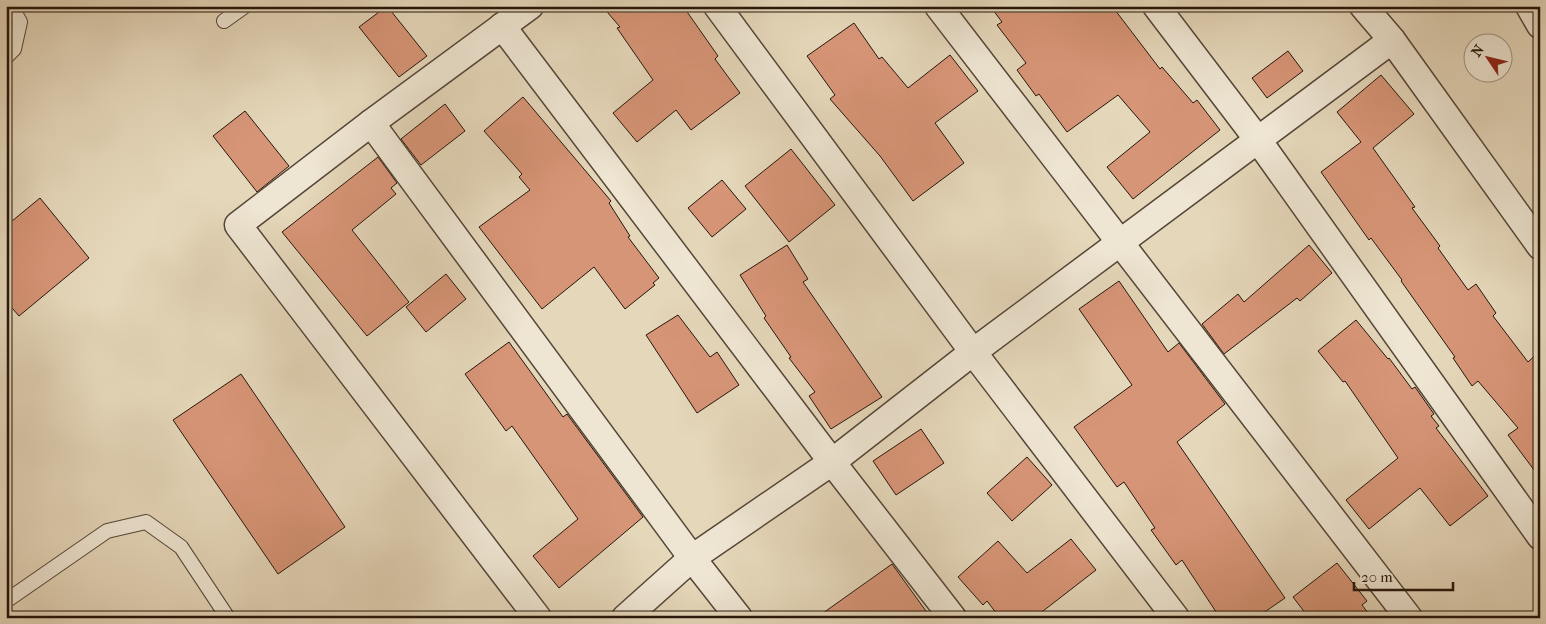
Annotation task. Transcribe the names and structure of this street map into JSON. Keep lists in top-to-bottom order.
{
  "scale_bar": "20 m",
  "north": "top left"
}
